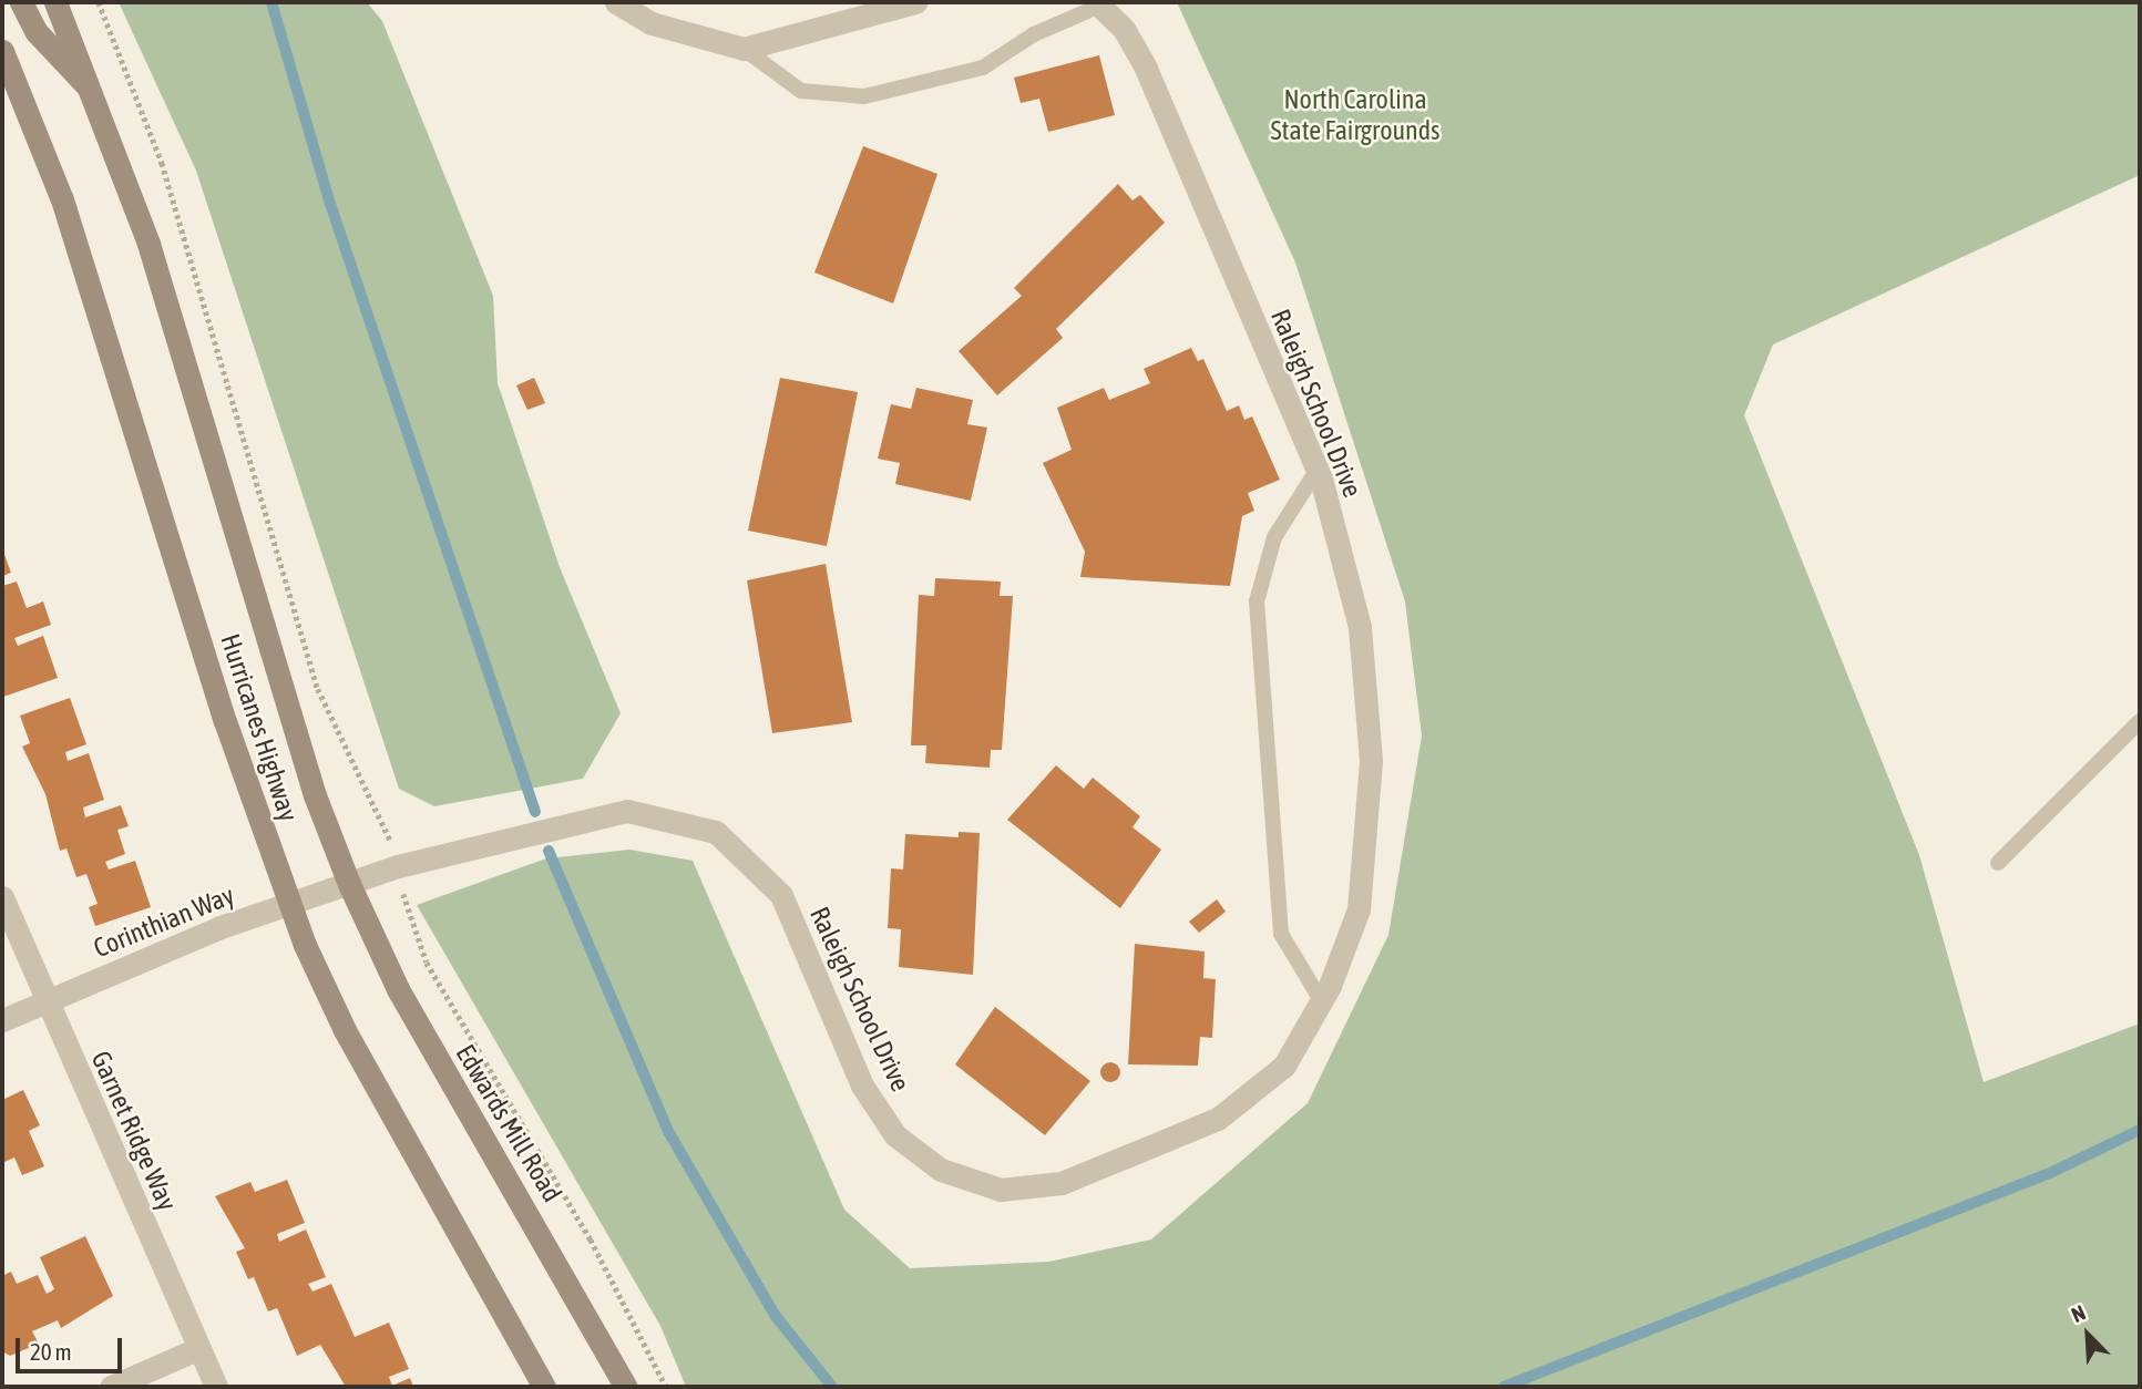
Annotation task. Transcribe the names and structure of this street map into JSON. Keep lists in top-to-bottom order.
{
  "streets": {
    "main road": ["Hurricanes Highway", "Edwards Mill Road"],
    "street": ["Raleigh School Drive", "Corinthian Way", "Garnet Ridge Way"]
  },
  "crossings": [
    ["Raleigh School Drive", "Hurricanes Highway"],
    ["Raleigh School Drive", "Corinthian Way"],
    ["Raleigh School Drive", "Edwards Mill Road"],
    ["Hurricanes Highway", "Corinthian Way"],
    ["Hurricanes Highway", "Edwards Mill Road"],
    ["Corinthian Way", "Edwards Mill Road"],
    ["Corinthian Way", "Garnet Ridge Way"]
  ],
  "parks": ["North Carolina State Fairgrounds"],
  "scale_bar": "20 m",
  "north": "top left"
}
